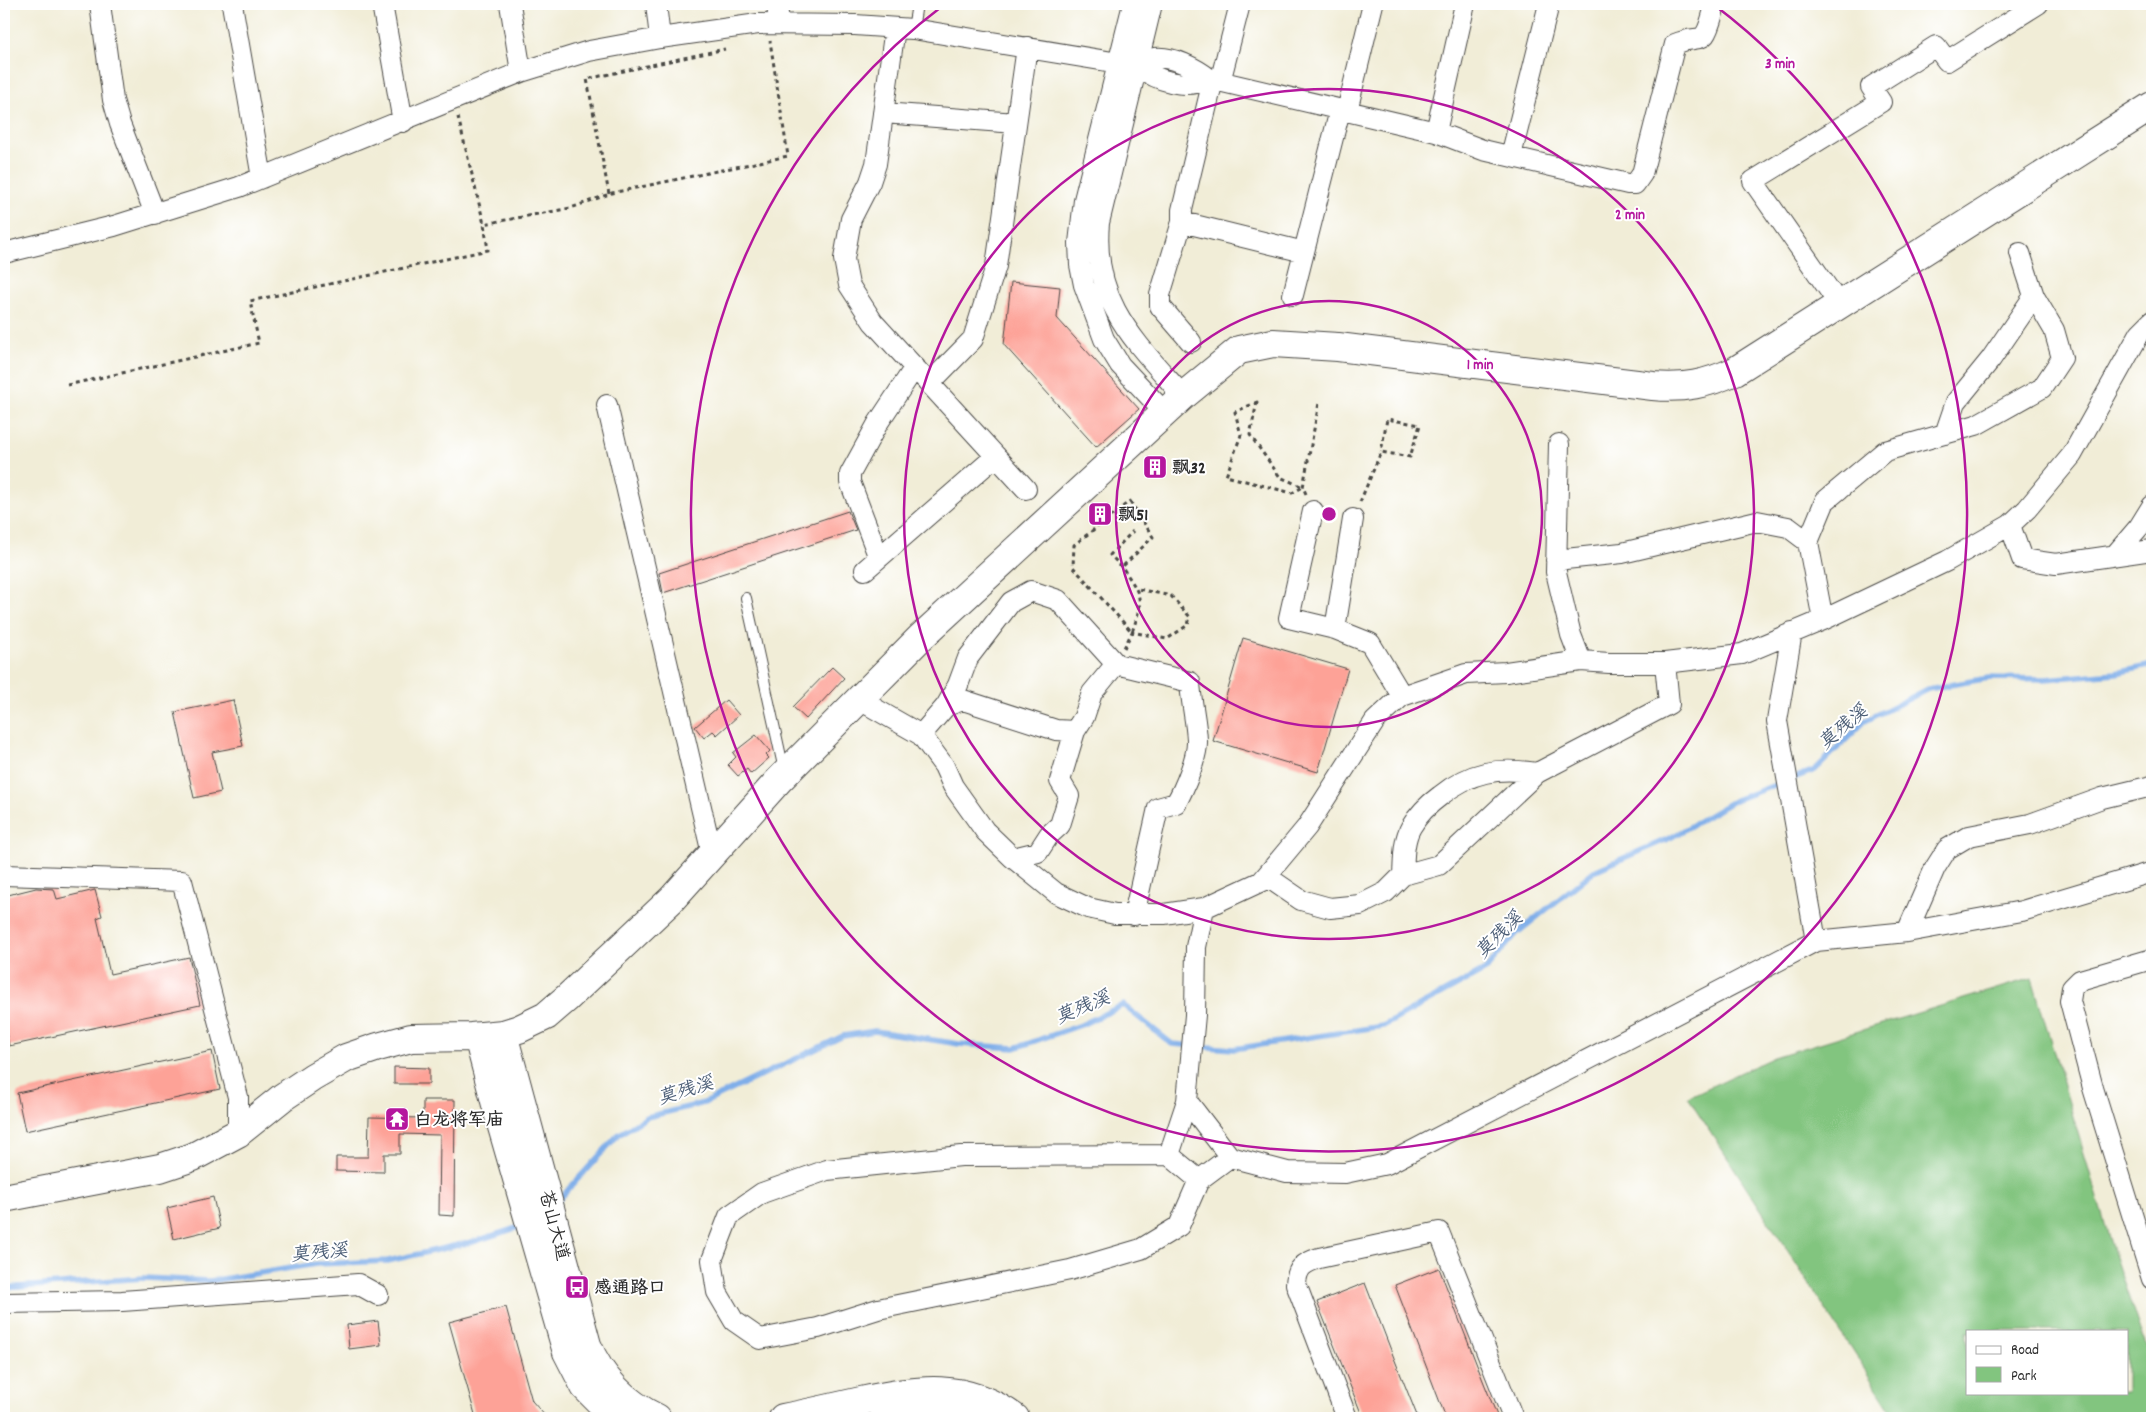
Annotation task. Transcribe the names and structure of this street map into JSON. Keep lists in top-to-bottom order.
{
  "streets": {
    "street": ["苍山大道"]
  },
  "water": ["莫残溪"],
  "places": {
    "building": ["飘32", "飘51"],
    "temple": ["白龙将军庙"],
    "bus stop": ["感通路口"]
  },
  "legend": ["Road", "Park"],
  "rings": ["3 min", "2 min", "1 min"]
}
